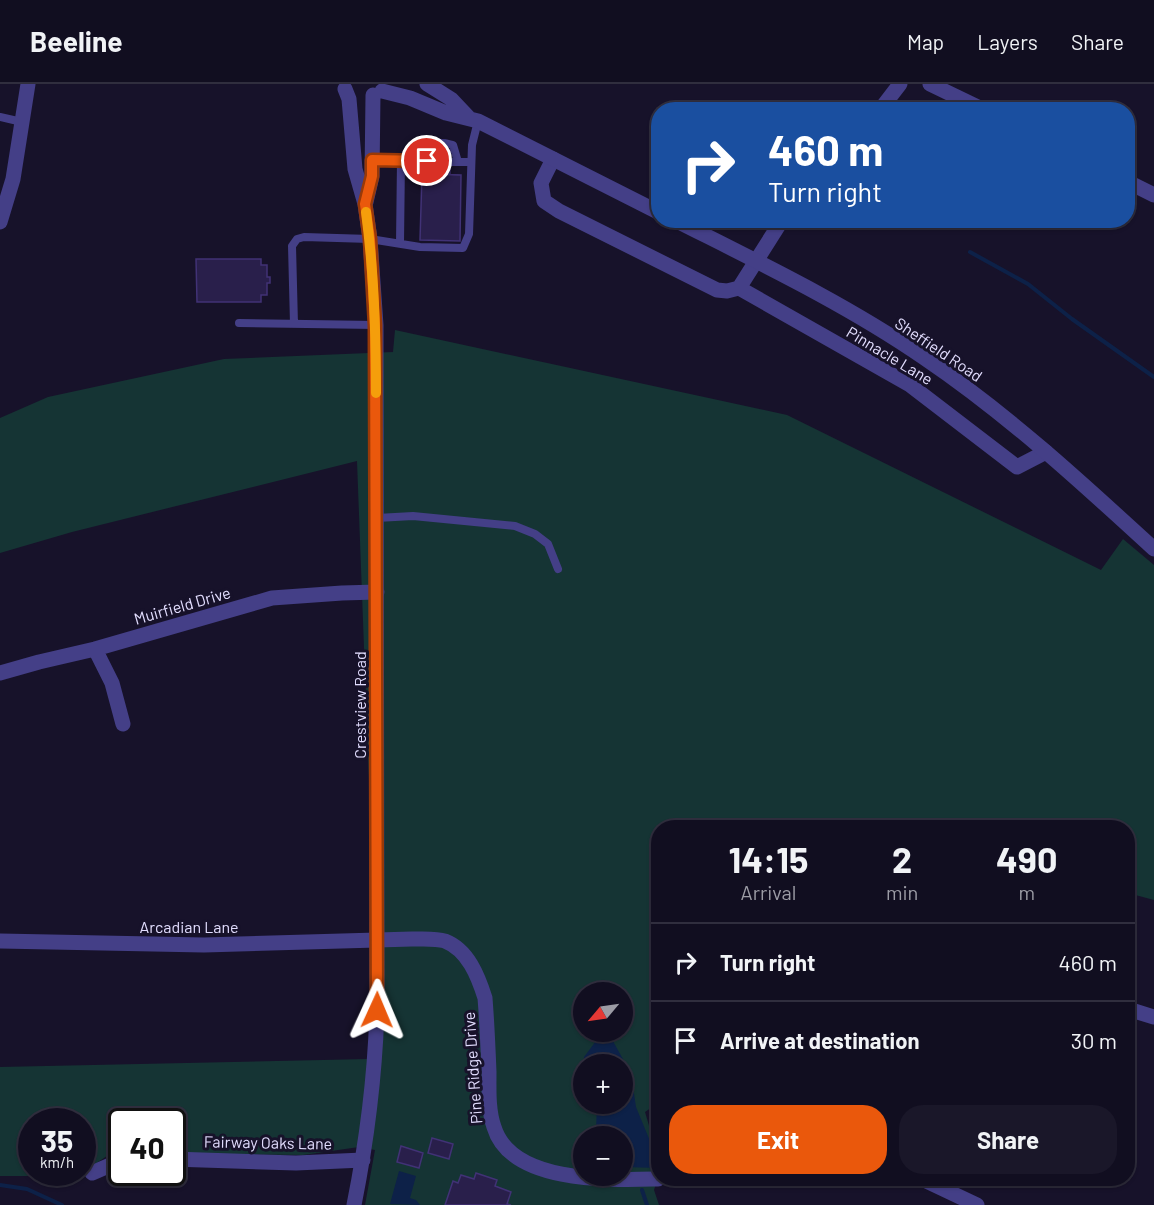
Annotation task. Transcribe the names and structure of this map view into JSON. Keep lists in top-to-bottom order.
{
  "streets": {
    "street": [
      "Sheffield Road",
      "Pinnacle Lane",
      "Muirfield Drive",
      "Crestview Road",
      "Arcadian Lane",
      "Pine Ridge Drive",
      "Fairway Oaks Lane"
    ]
  },
  "crossings": [
    ["Sheffield Road", "Pinnacle Lane"],
    ["Muirfield Drive", "Crestview Road"],
    ["Crestview Road", "Arcadian Lane"],
    ["Crestview Road", "Pine Ridge Drive"],
    ["Crestview Road", "Fairway Oaks Lane"],
    ["Arcadian Lane", "Pine Ridge Drive"]
  ],
  "north": "bottom left",
  "page": {
    "header": "Beeline",
    "nav": ["Map", "Layers", "Share"],
    "turn": ["460 m", "Turn right"],
    "eta": [
      "14:15",
      "Arrival",
      "2",
      "min",
      "490",
      "m"
    ],
    "list": [
      {
        "name": "Turn right",
        "value": "460 m"
      },
      {
        "name": "Arrive at destination",
        "value": "30 m"
      }
    ],
    "map_buttons": ["+", "−"],
    "buttons": ["Exit", "Share"],
    "speed": "35 km/h",
    "limit": "40"
  }
}
